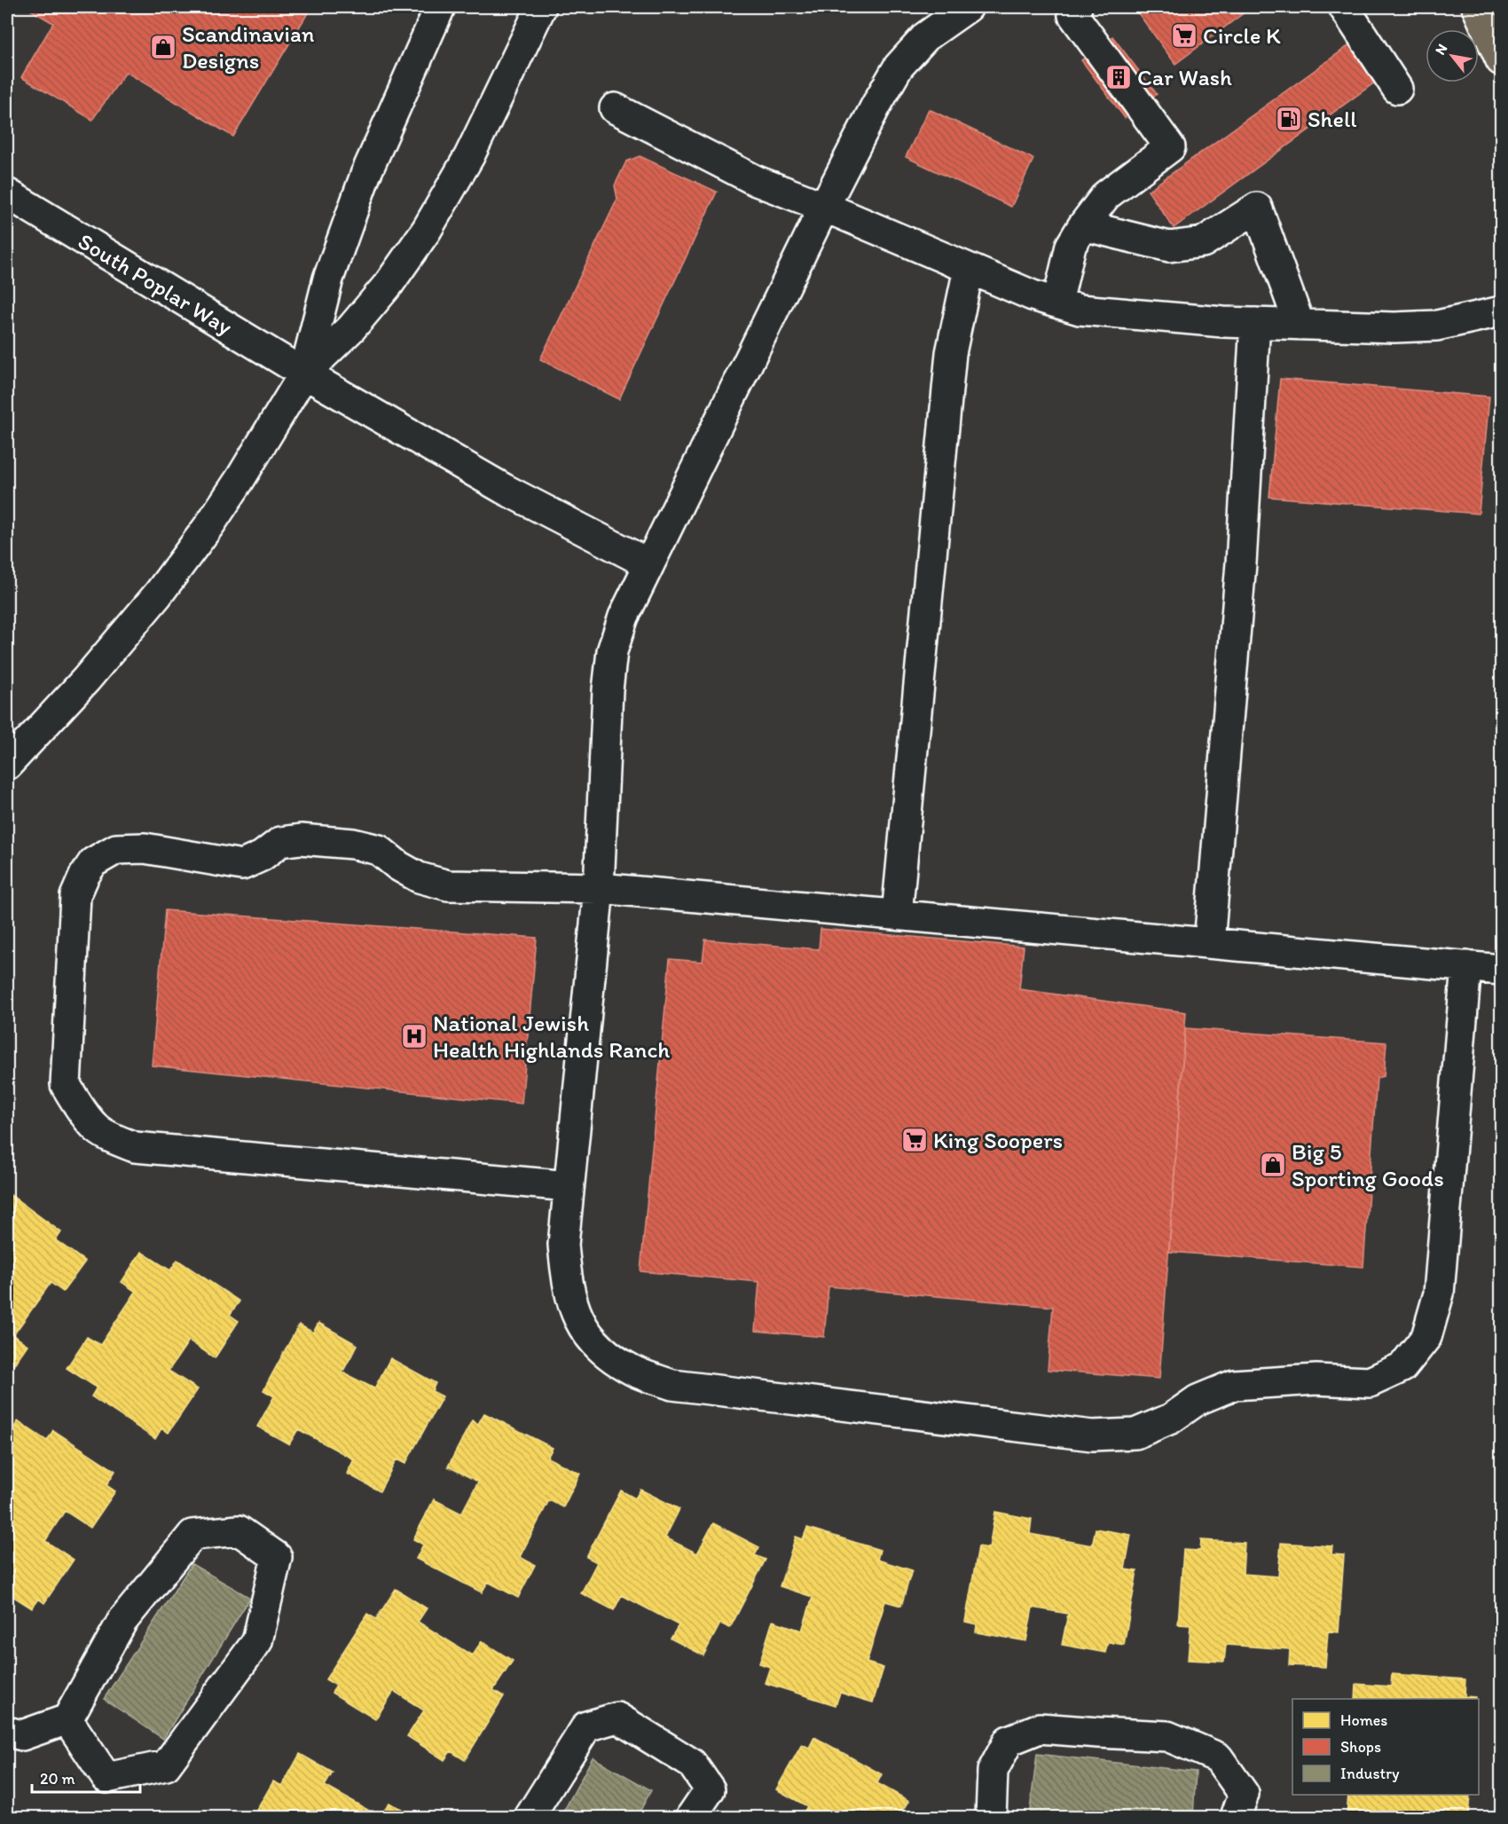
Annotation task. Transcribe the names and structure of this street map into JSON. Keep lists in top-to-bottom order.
{
  "streets": {
    "street": ["South Poplar Way"]
  },
  "places": {
    "supermarket": ["Circle K", "King Soopers"],
    "shop": ["Scandinavian Designs", "Big 5 Sporting Goods"],
    "building": ["Car Wash"],
    "fuel station": ["Shell"],
    "hospital": ["National Jewish Health Highlands Ranch"]
  },
  "legend": ["Homes", "Shops", "Industry"],
  "scale_bar": "20 m",
  "north": "top left"
}
